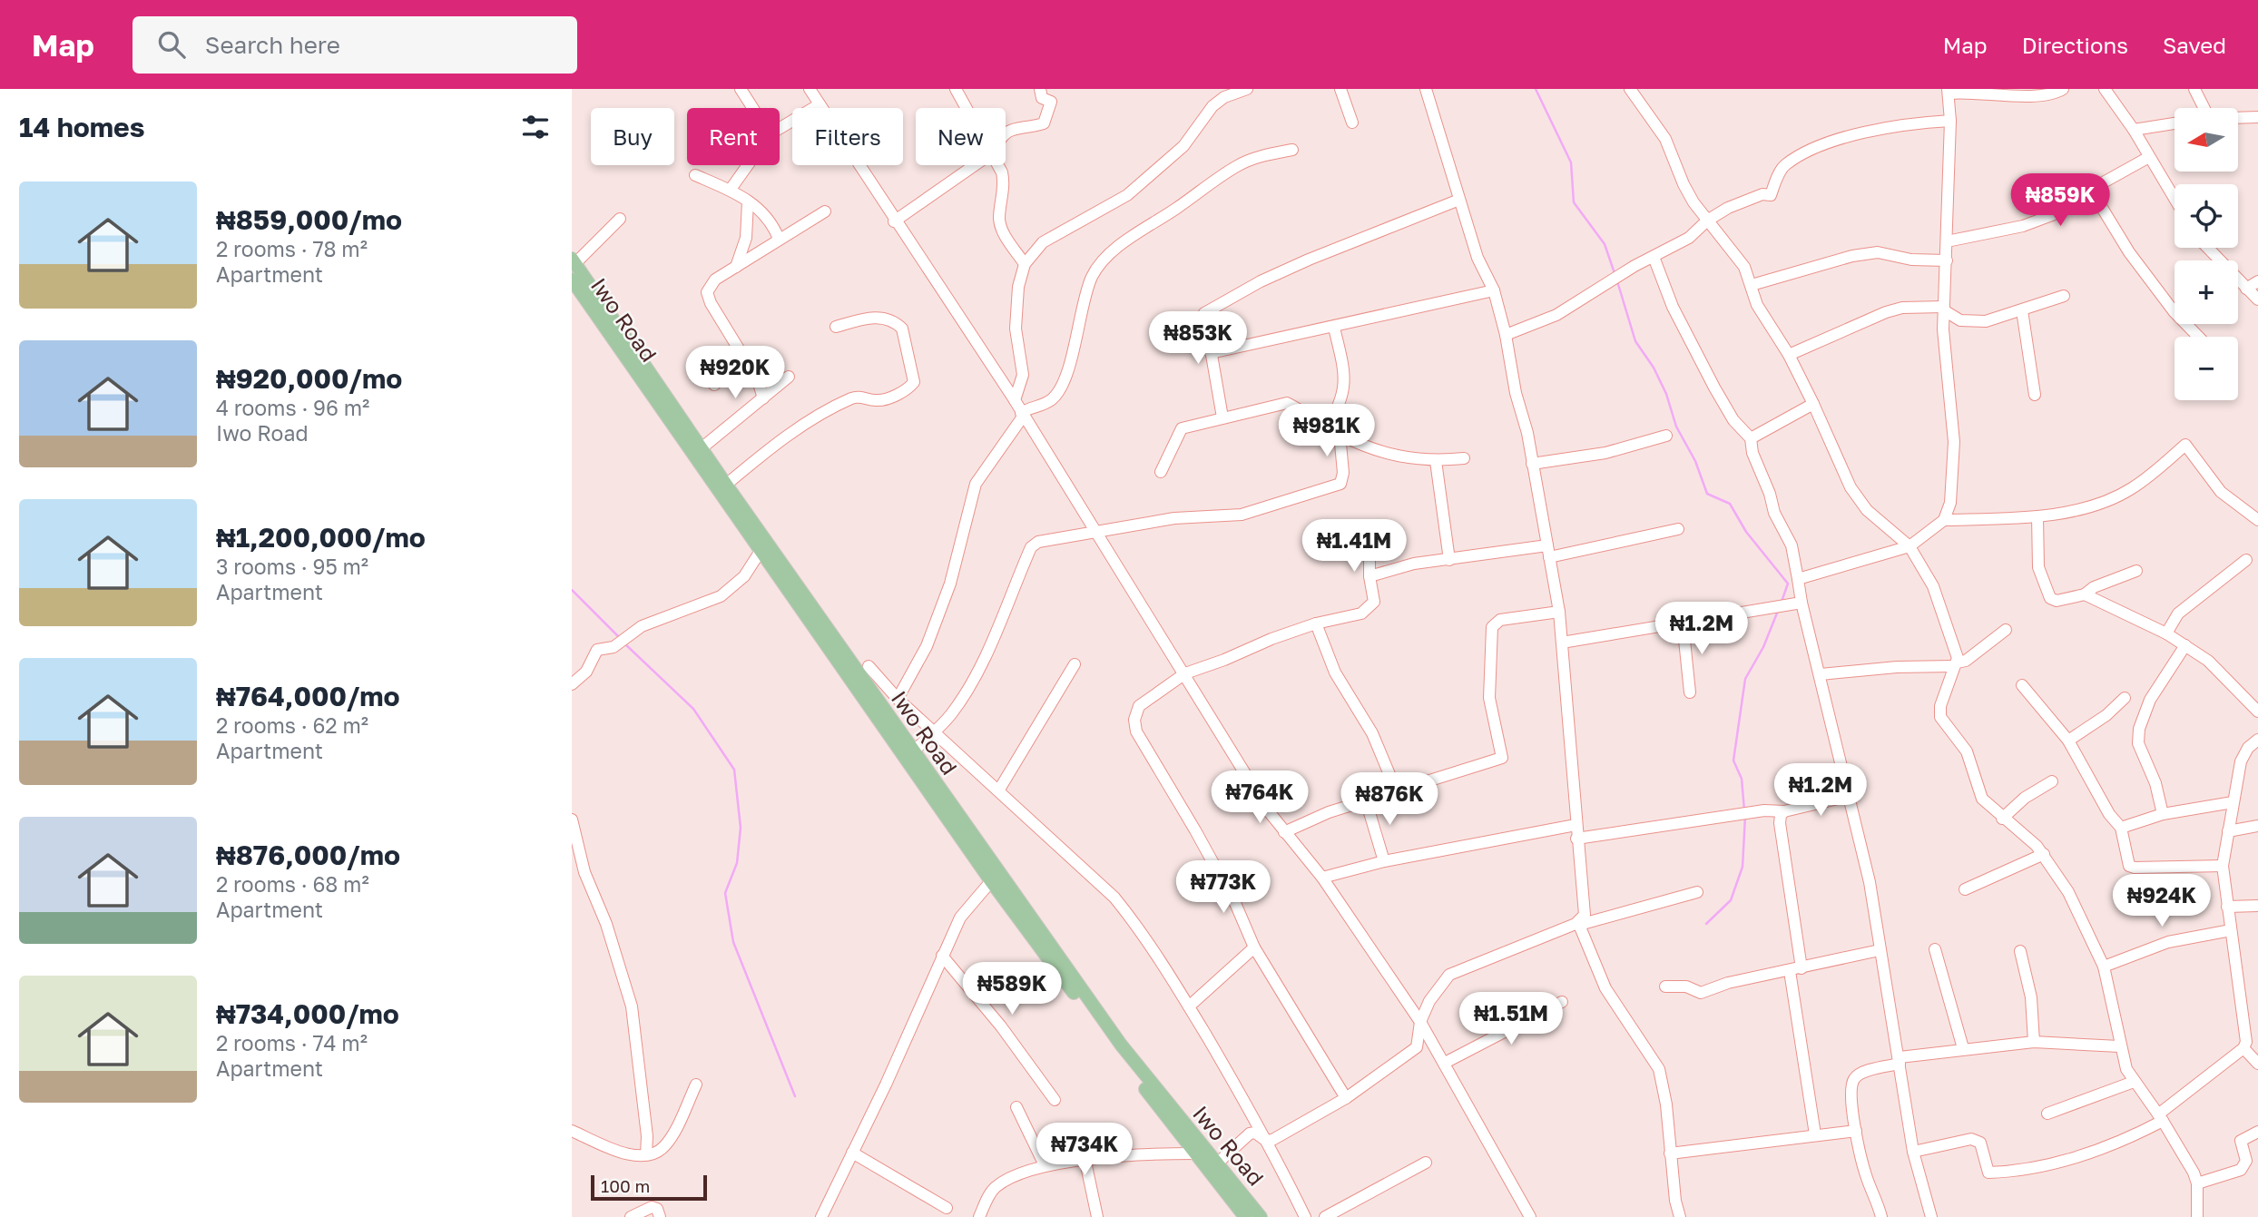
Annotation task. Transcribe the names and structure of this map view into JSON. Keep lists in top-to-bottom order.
{
  "streets": {
    "main road": ["Iwo Road"]
  },
  "scale_bar": "100 m",
  "north": "left",
  "page": {
    "header": "Map",
    "search": "Search here",
    "nav": ["Map", "Directions", "Saved"],
    "heading": "14 homes",
    "map_buttons": ["+", "−"],
    "chip": [
      "Buy",
      "Rent",
      "Filters",
      "New"
    ],
    "list": [
      {
        "name": "₦859,000/mo",
        "note": "2 rooms · 78 m² · Apartment"
      },
      {
        "name": "₦920,000/mo",
        "note": "4 rooms · 96 m² · Iwo Road"
      },
      {
        "name": "₦1,200,000/mo",
        "note": "3 rooms · 95 m² · Apartment"
      },
      {
        "name": "₦764,000/mo",
        "note": "2 rooms · 62 m² · Apartment"
      },
      {
        "name": "₦876,000/mo",
        "note": "2 rooms · 68 m² · Apartment"
      },
      {
        "name": "₦734,000/mo",
        "note": "2 rooms · 74 m² · Apartment"
      }
    ],
    "price": [
      "₦859K",
      "₦853K",
      "₦920K",
      "₦981K",
      "₦1.41M",
      "₦1.2M",
      "₦1.2M",
      "₦764K",
      "₦876K",
      "₦773K",
      "₦924K",
      "₦589K",
      "₦1.51M",
      "₦734K"
    ],
    "scale": "100 m"
  }
}
